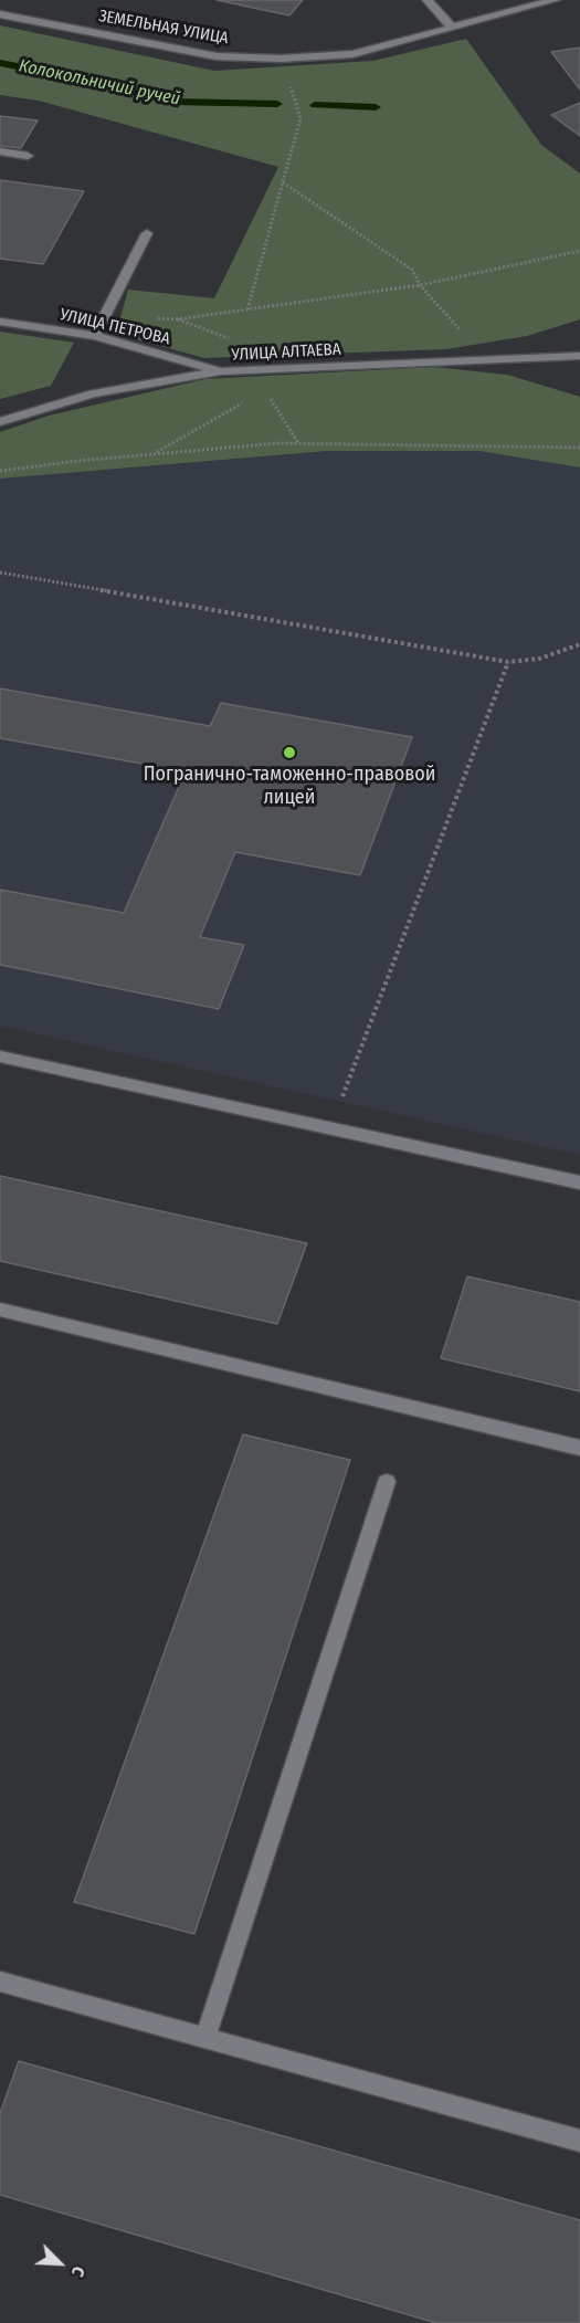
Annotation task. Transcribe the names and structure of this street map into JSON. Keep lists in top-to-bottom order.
{
  "streets": {
    "street": ["ЗЕМЕЛЬНАЯ УЛИЦА", "УЛИЦА ПЕТРОВА", "УЛИЦА АЛТАЕВА"]
  },
  "crossings": [
    ["УЛИЦА ПЕТРОВА", "УЛИЦА АЛТАЕВА"]
  ],
  "water": ["Колокольничий ручей"],
  "places": ["Погранично-таможенно-правовой лицей"],
  "north": "bottom right"
}
